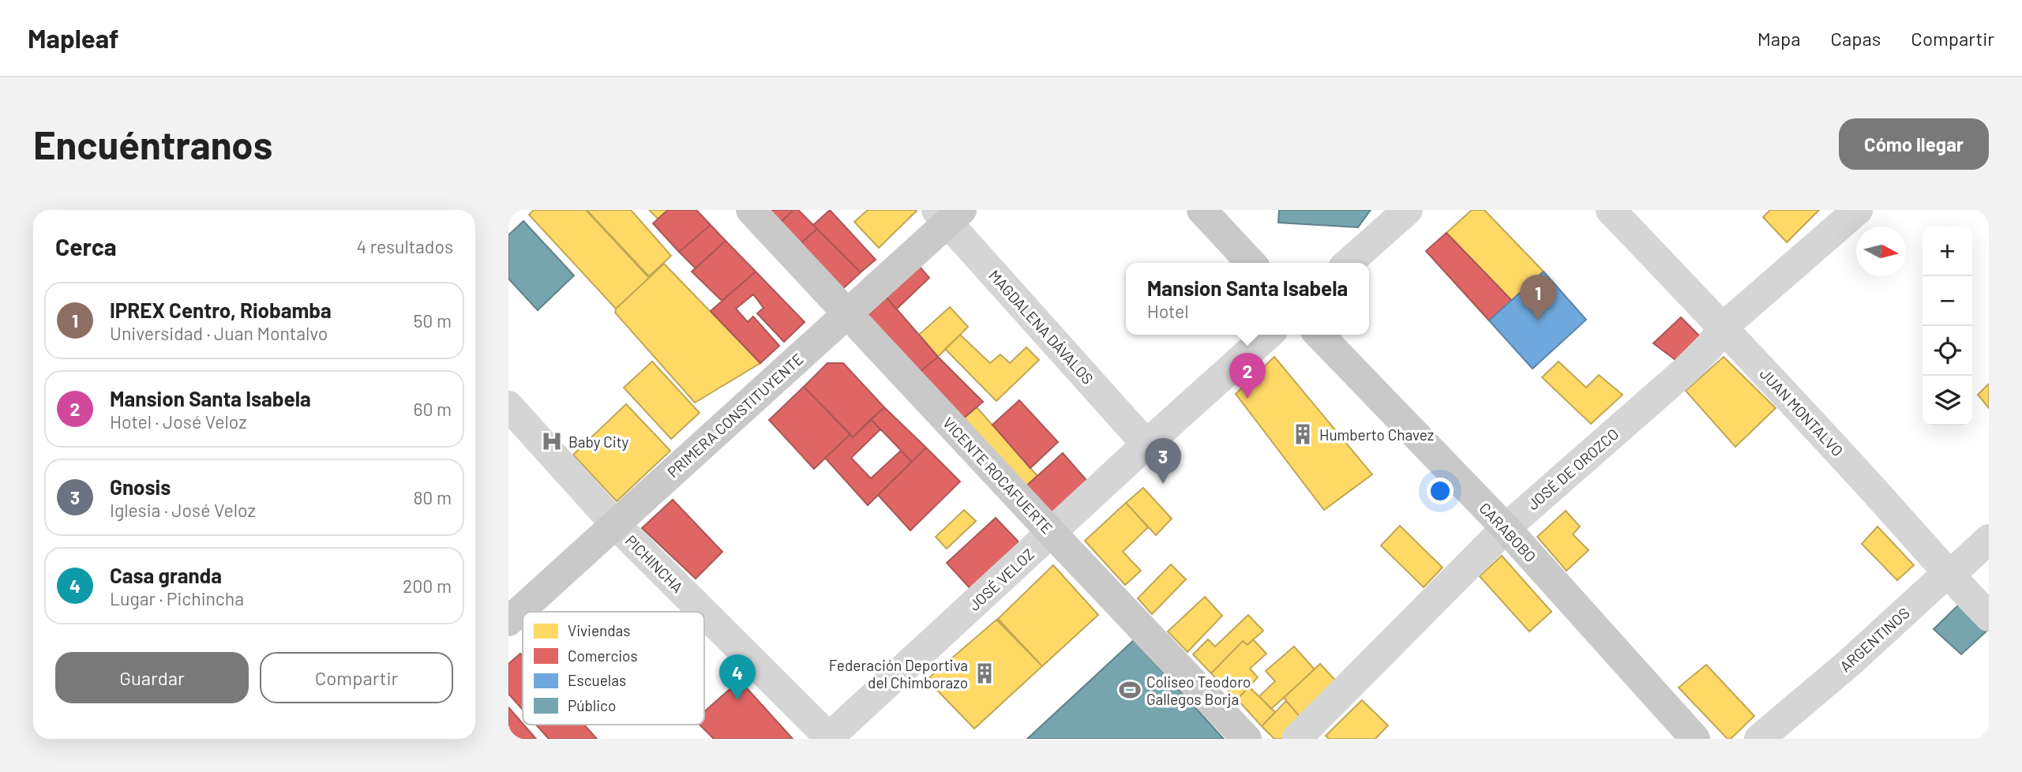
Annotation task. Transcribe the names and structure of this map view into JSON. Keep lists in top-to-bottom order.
{
  "streets": {
    "main road": ["PRIMERA CONSTITUYENTE", "VICENTE ROCAFUERTE", "CARABOBO"],
    "street": [
      "MAGDALENA DÁVALOS",
      "JUAN MONTALVO",
      "JOSÉ DE OROZCO",
      "PICHINCHA",
      "JOSÉ VELOZ",
      "ARGENTINOS"
    ]
  },
  "crossings": [
    ["MAGDALENA DÁVALOS", "PRIMERA CONSTITUYENTE"],
    ["MAGDALENA DÁVALOS", "JOSÉ VELOZ"],
    ["JUAN MONTALVO", "JOSÉ DE OROZCO"],
    ["JUAN MONTALVO", "ARGENTINOS"],
    ["PRIMERA CONSTITUYENTE", "VICENTE ROCAFUERTE"],
    ["PRIMERA CONSTITUYENTE", "PICHINCHA"],
    ["JOSÉ DE OROZCO", "CARABOBO"],
    ["VICENTE ROCAFUERTE", "JOSÉ VELOZ"],
    ["PICHINCHA", "JOSÉ VELOZ"]
  ],
  "places": {
    "building": ["Humberto Chavez", "Federación Deportiva del Chimborazo"],
    "hospital": ["Baby City"],
    "sports": ["Coliseo Teodoro Gallegos Borja"]
  },
  "legend": [
    "Viviendas",
    "Comercios",
    "Escuelas",
    "Público"
  ],
  "north": "right",
  "page": {
    "header": "Mapleaf",
    "nav": ["Mapa", "Capas", "Compartir"],
    "buttons": [
      "Cómo llegar",
      ["Guardar", "Compartir"]
    ],
    "title": "Encuéntranos",
    "heading": ["Cerca", "4 resultados"],
    "map_buttons": ["+", "−"],
    "popup": ["Mansion Santa Isabela", "Hotel"],
    "pins": [
      "1",
      "2",
      "3",
      "4"
    ],
    "list": [
      {
        "mark": "1",
        "name": "IPREX Centro, Riobamba",
        "note": "Universidad · Juan Montalvo",
        "value": "50 m"
      },
      {
        "mark": "2",
        "name": "Mansion Santa Isabela",
        "note": "Hotel · José Veloz",
        "value": "60 m"
      },
      {
        "mark": "3",
        "name": "Gnosis",
        "note": "Iglesia · José Veloz",
        "value": "80 m"
      },
      {
        "mark": "4",
        "name": "Casa granda",
        "note": "Lugar · Pichincha",
        "value": "200 m"
      }
    ]
  }
}
